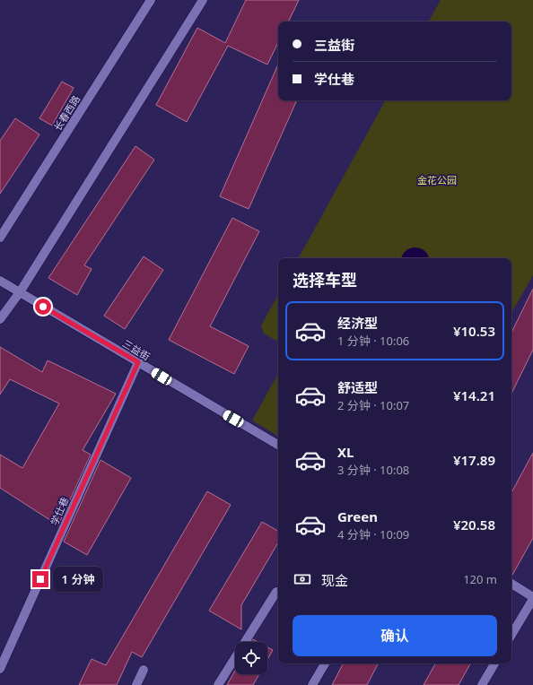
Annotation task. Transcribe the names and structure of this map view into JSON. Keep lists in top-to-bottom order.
{
  "streets": {
    "street": ["长春西路", "三益街", "学仕巷"]
  },
  "crossings": [
    ["三益街", "学仕巷"]
  ],
  "parks": ["金花公园"],
  "page": {
    "banner": ["三益街", "学仕巷"],
    "heading": "选择车型",
    "list": [
      {
        "name": "经济型",
        "note": "1 分钟 · 10:06",
        "value": "¥10.53"
      },
      {
        "name": "舒适型",
        "note": "2 分钟 · 10:07",
        "value": "¥14.21"
      },
      {
        "name": "XL",
        "note": "3 分钟 · 10:08",
        "value": "¥17.89"
      },
      {
        "name": "Green",
        "note": "4 分钟 · 10:09",
        "value": "¥20.58"
      }
    ],
    "pay": ["现金", "120 m"],
    "bubble": "1 分钟",
    "buttons": "确认"
  }
}
